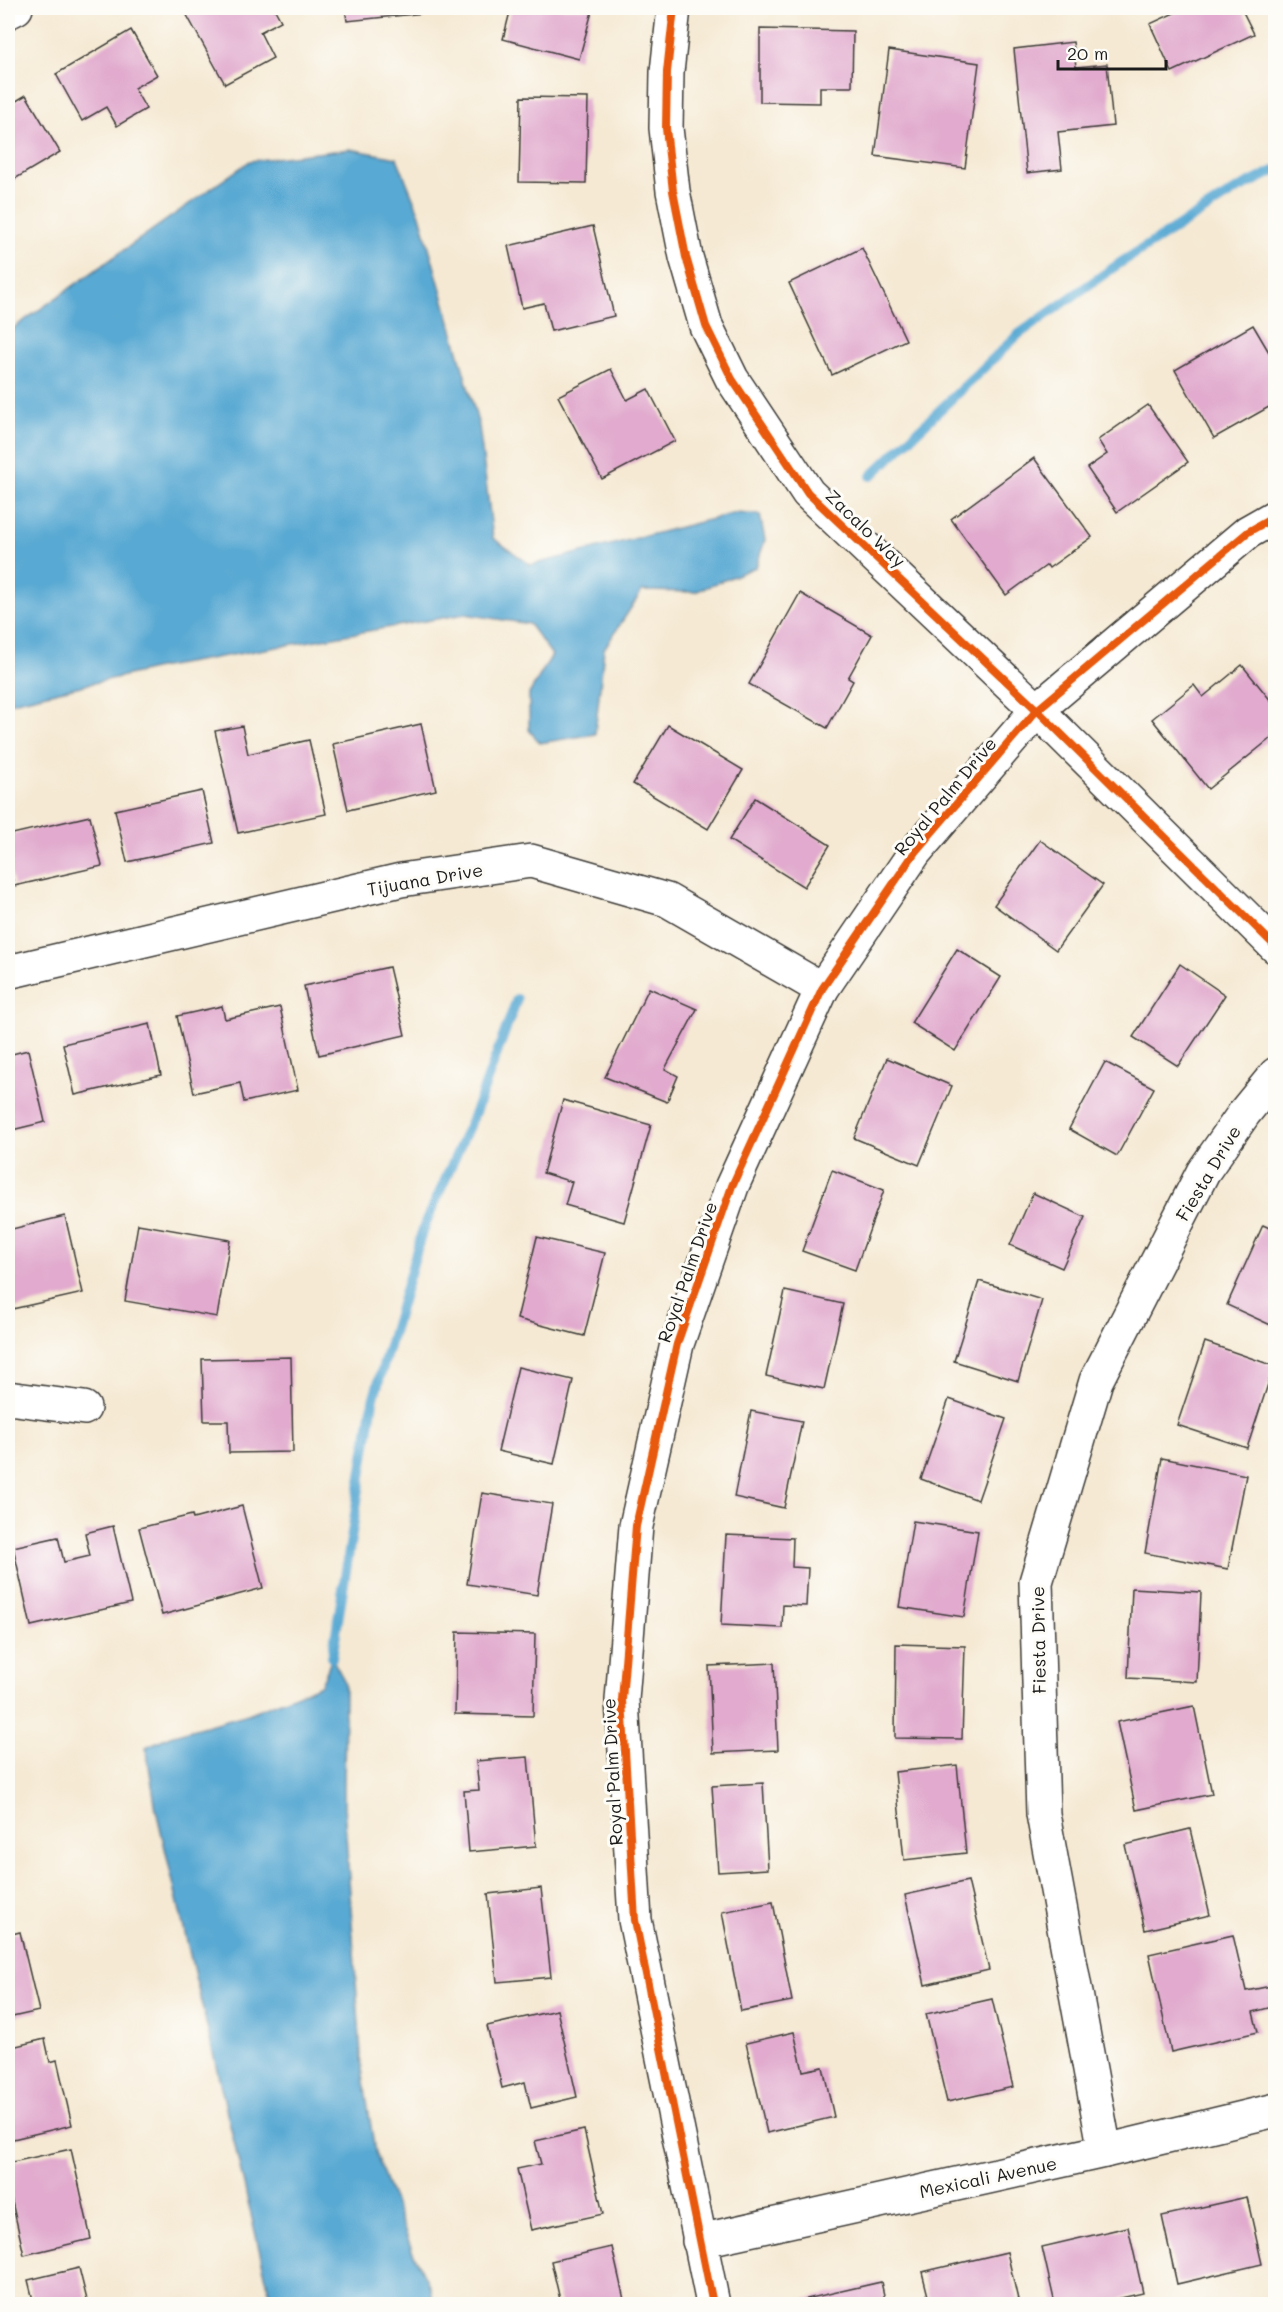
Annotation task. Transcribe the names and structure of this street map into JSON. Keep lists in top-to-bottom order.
{
  "streets": {
    "street": [
      "Zacalo Way",
      "Royal Palm Drive",
      "Tijuana Drive",
      "Fiesta Drive",
      "Mexicali Avenue"
    ]
  },
  "crossings": [
    ["Zacalo Way", "Royal Palm Drive"],
    ["Royal Palm Drive", "Tijuana Drive"],
    ["Royal Palm Drive", "Mexicali Avenue"],
    ["Fiesta Drive", "Mexicali Avenue"]
  ],
  "scale_bar": "20 m"
}
